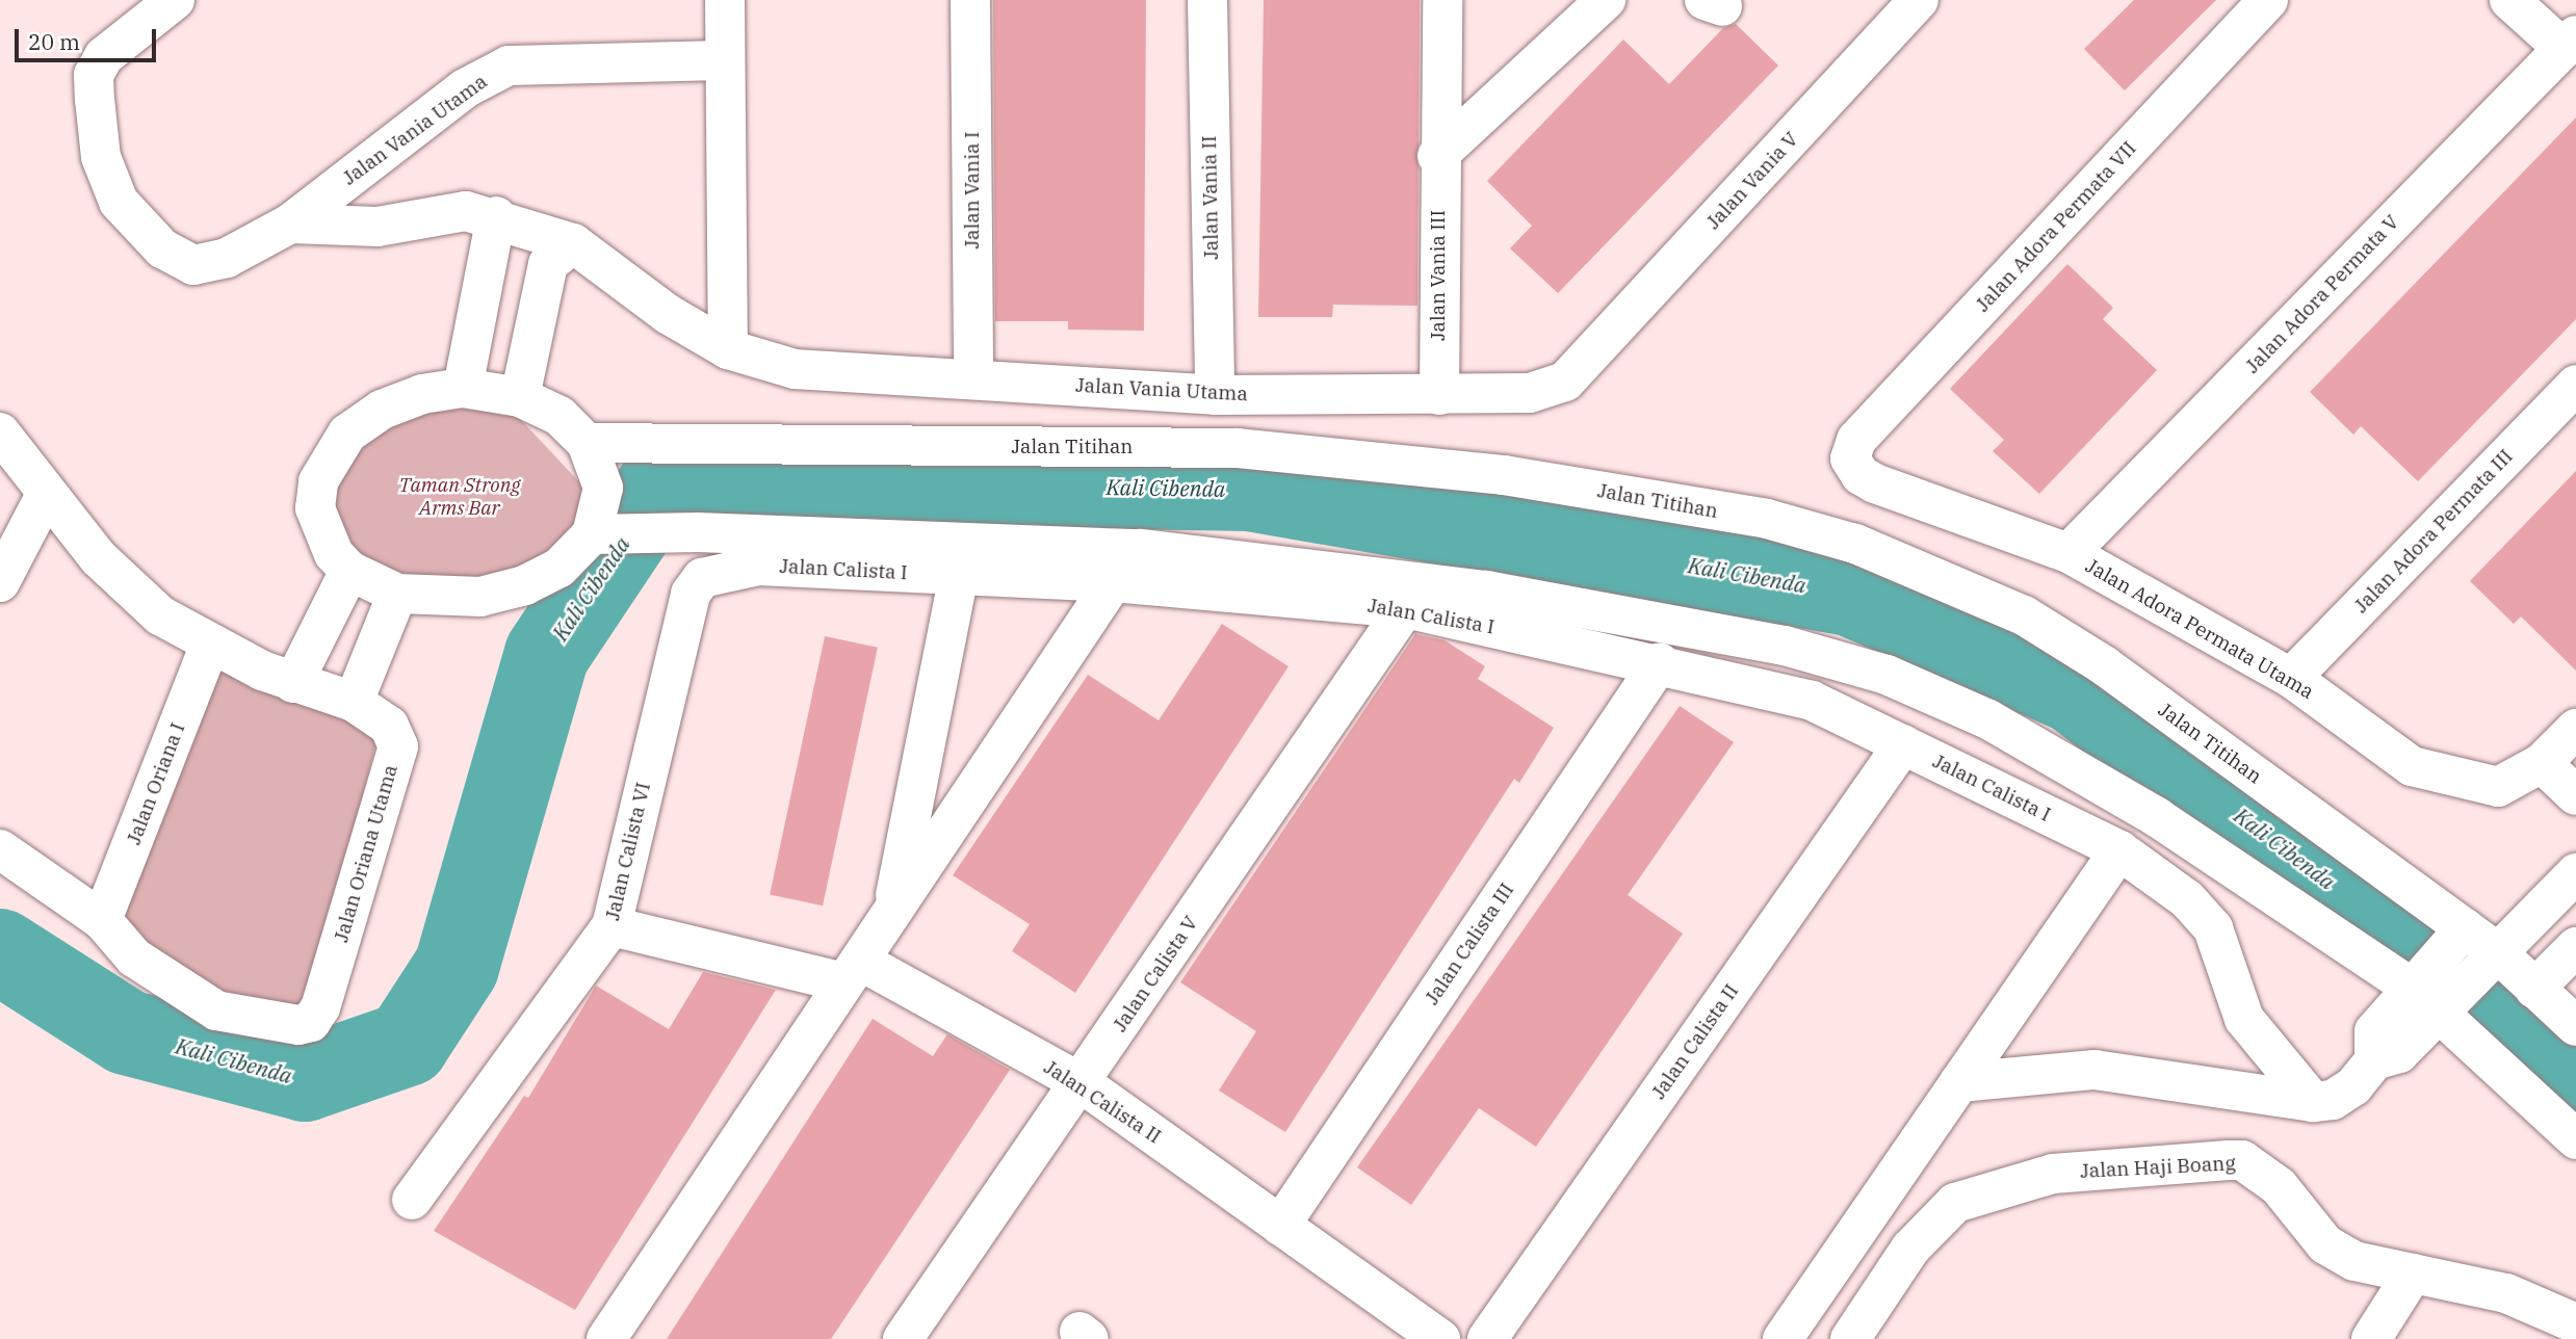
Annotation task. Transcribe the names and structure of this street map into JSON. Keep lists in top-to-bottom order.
{
  "streets": {
    "street": [
      "Jalan Vania Utama",
      "Jalan Vania V",
      "Jalan Vania I",
      "Jalan Vania II",
      "Jalan Adora Permata VII",
      "Jalan Vania III",
      "Jalan Adora Permata V",
      "Jalan Titihan",
      "Jalan Adora Permata III",
      "Jalan Calista I",
      "Jalan Adora Permata Utama",
      "Jalan Oriana I",
      "Jalan Calista VI",
      "Jalan Oriana Utama",
      "Jalan Calista III",
      "Jalan Calista V",
      "Jalan Calista II",
      "Jalan Haji Boang"
    ]
  },
  "crossings": [
    ["Jalan Vania Utama", "Jalan Vania V"],
    ["Jalan Vania Utama", "Jalan Vania I"],
    ["Jalan Vania Utama", "Jalan Vania II"],
    ["Jalan Vania Utama", "Jalan Vania III"],
    ["Jalan Adora Permata VII", "Jalan Adora Permata Utama"],
    ["Jalan Adora Permata V", "Jalan Adora Permata Utama"],
    ["Jalan Adora Permata III", "Jalan Adora Permata Utama"],
    ["Jalan Calista I", "Jalan Calista VI"],
    ["Jalan Calista I", "Jalan Calista III"],
    ["Jalan Calista I", "Jalan Calista V"],
    ["Jalan Calista I", "Jalan Calista II"],
    ["Jalan Oriana I", "Jalan Oriana Utama"],
    ["Jalan Calista VI", "Jalan Calista II"],
    ["Jalan Calista III", "Jalan Calista II"],
    ["Jalan Calista V", "Jalan Calista II"]
  ],
  "water": ["Kali Cibenda"],
  "parks": ["Taman Strong Arms Bar"],
  "scale_bar": "20 m"
}
